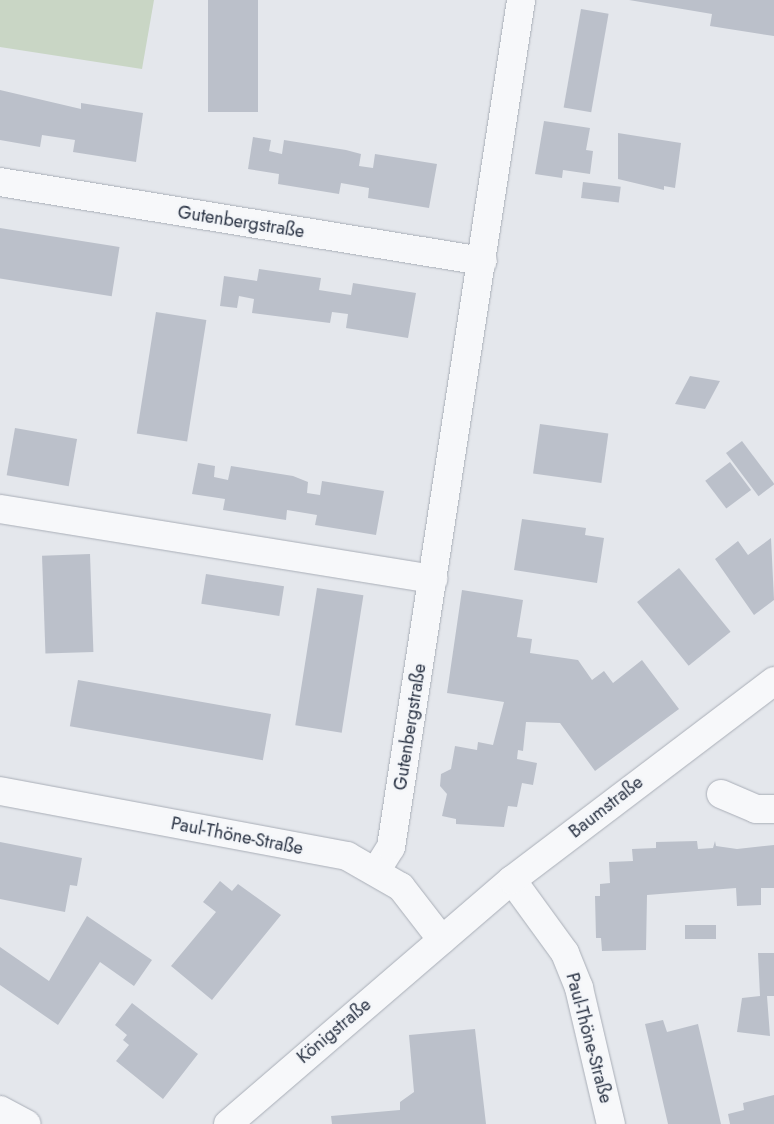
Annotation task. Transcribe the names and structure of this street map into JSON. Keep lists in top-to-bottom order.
{
  "streets": {
    "street": [
      "Gutenbergstraße",
      "Baumstraße",
      "Paul-Thöne-Straße",
      "Königstraße"
    ]
  },
  "crossings": [
    ["Gutenbergstraße", "Paul-Thöne-Straße"],
    ["Baumstraße", "Paul-Thöne-Straße"],
    ["Baumstraße", "Königstraße"],
    ["Paul-Thöne-Straße", "Königstraße"]
  ]
}
